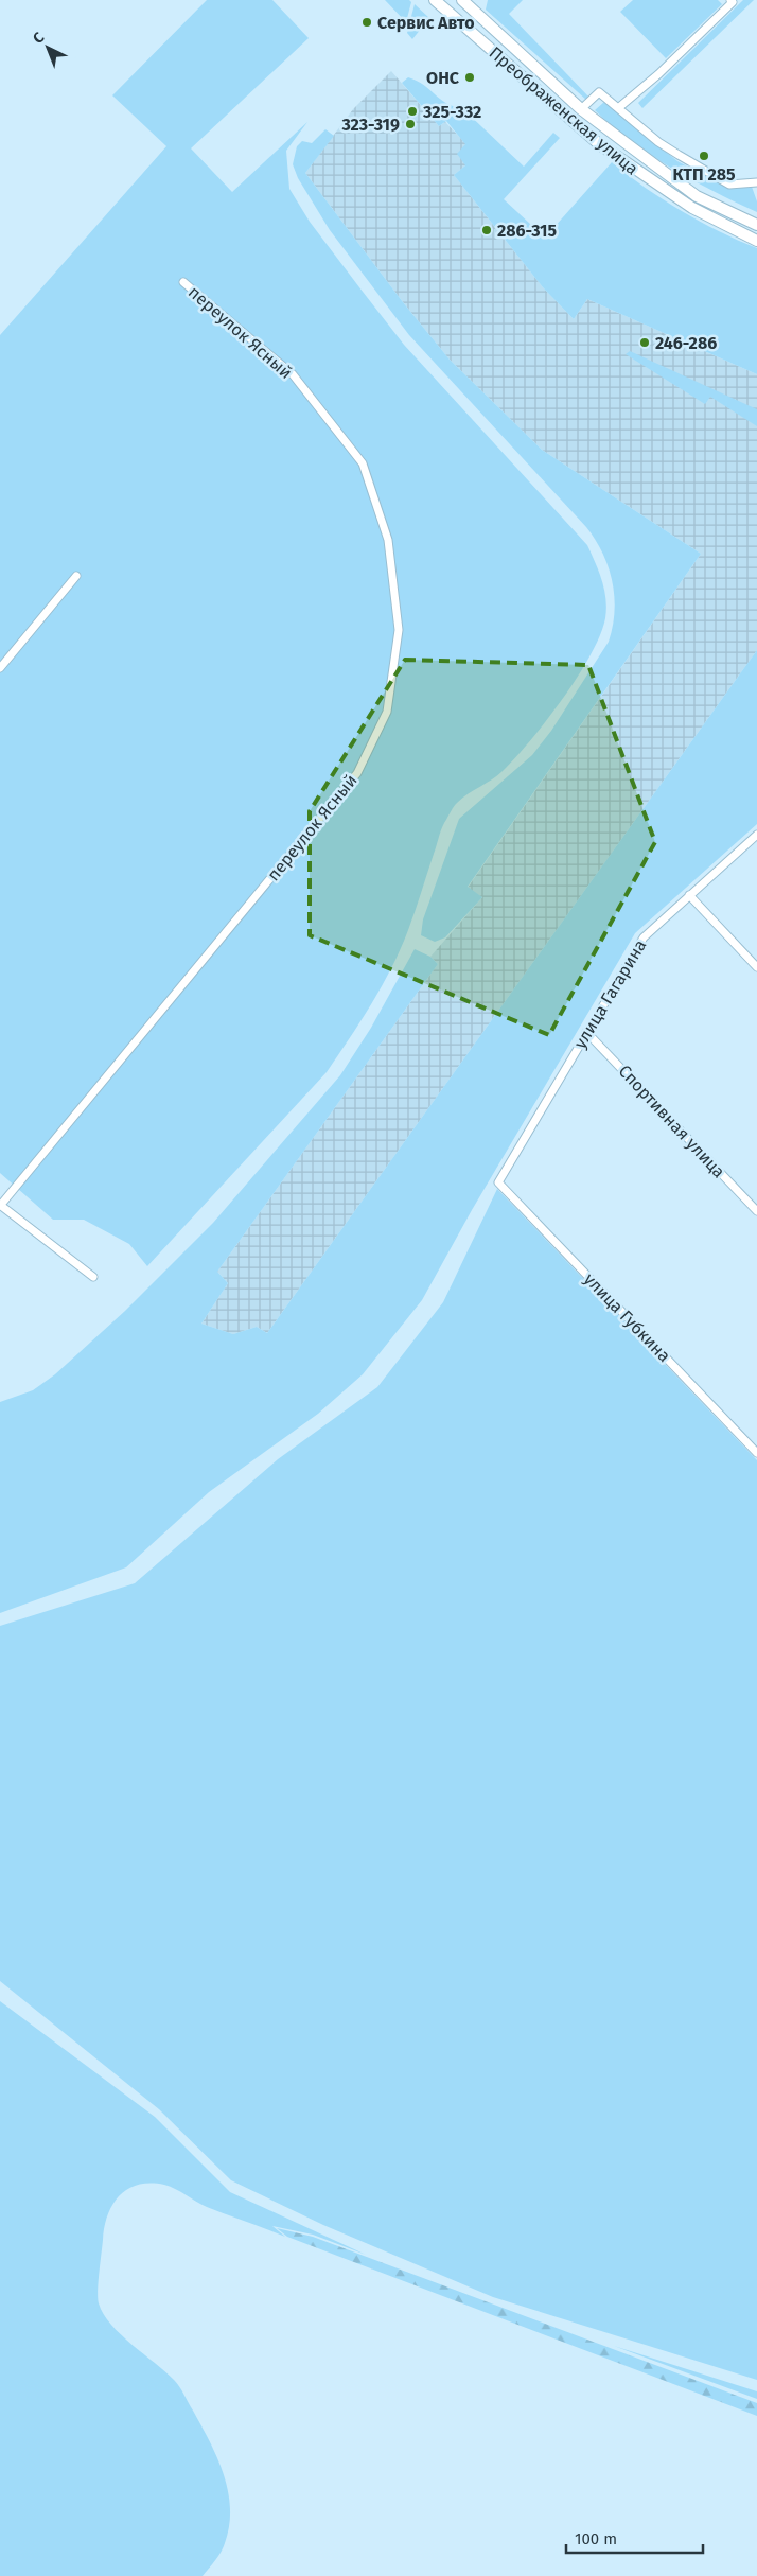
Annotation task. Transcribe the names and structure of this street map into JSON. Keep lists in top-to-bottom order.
{
  "streets": {
    "main road": ["Преображенская улица"],
    "street": [
      "переулок Ясный",
      "улица Гагарина",
      "Спортивная улица",
      "улица Губкина"
    ]
  },
  "crossings": [
    ["улица Гагарина", "Спортивная улица"],
    ["улица Гагарина", "улица Губкина"]
  ],
  "places": [
    "Сервис Авто",
    "ОНС",
    "325-332",
    "323-319",
    "КТП 285",
    "286-315",
    "246-286"
  ],
  "scale_bar": "100 m",
  "north": "top left"
}
